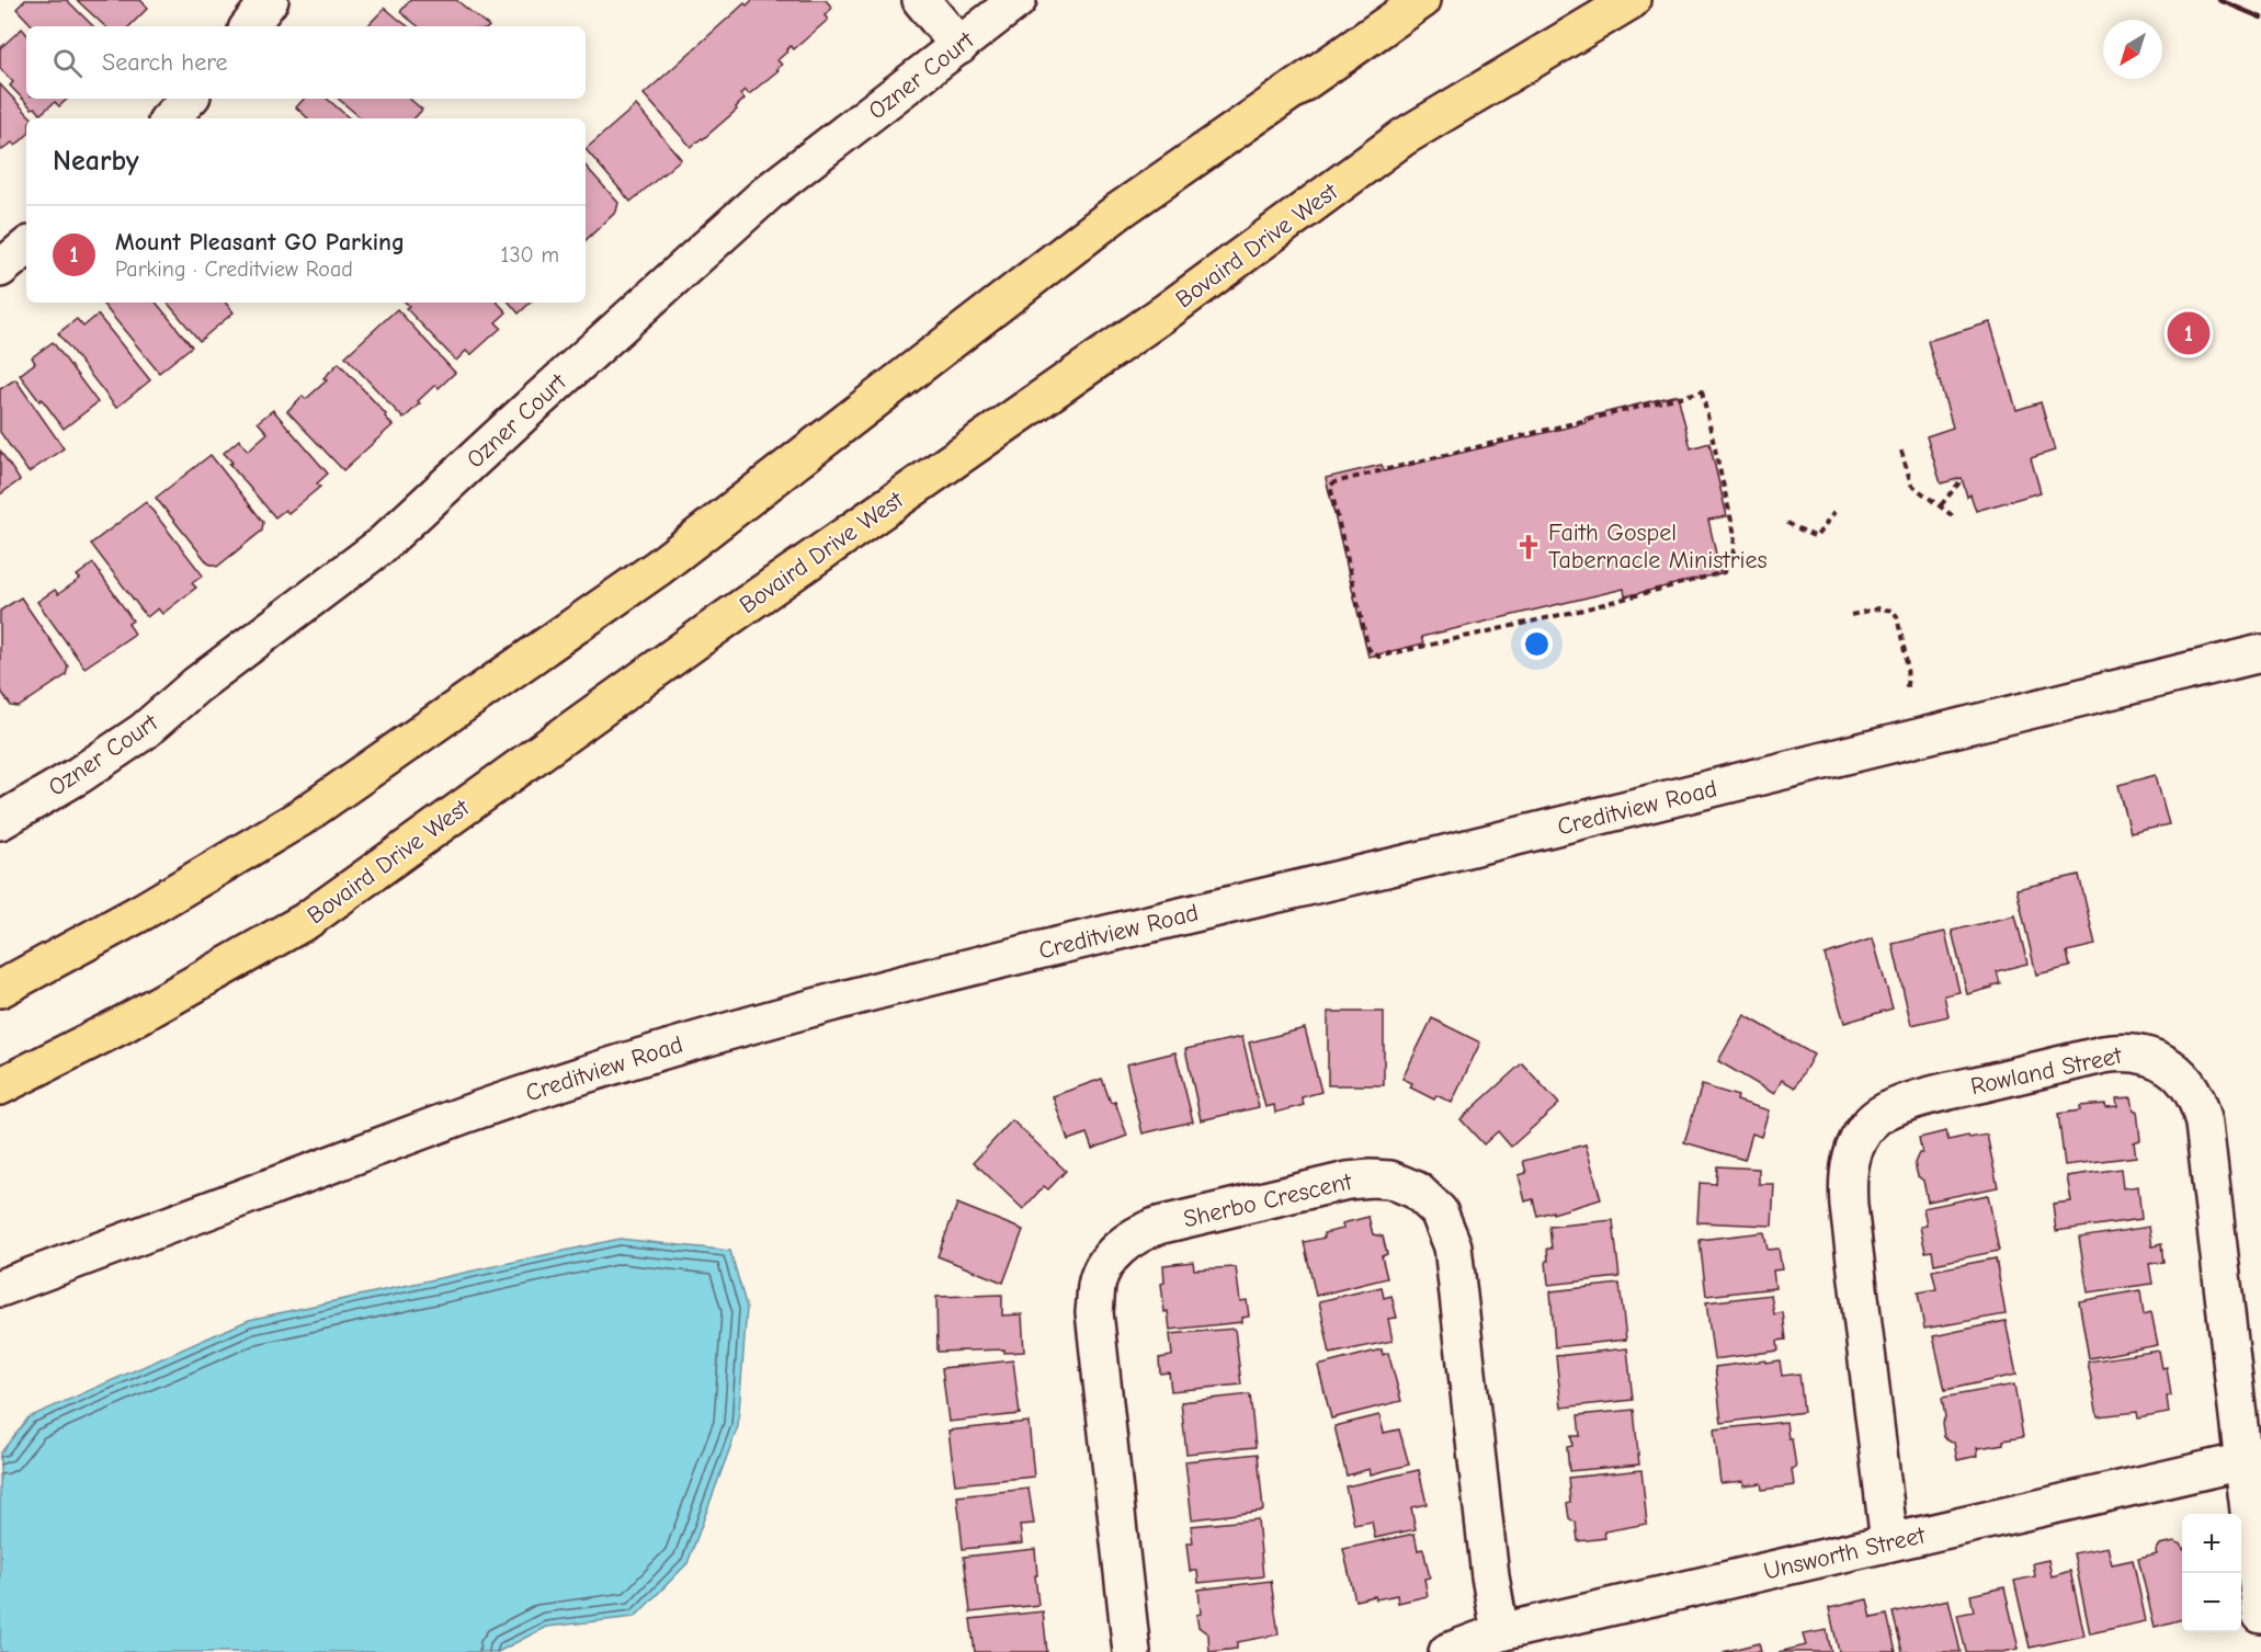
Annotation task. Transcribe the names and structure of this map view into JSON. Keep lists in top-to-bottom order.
{
  "streets": {
    "main road": ["Bovaird Drive West"],
    "street": [
      "Ozner Court",
      "Creditview Road",
      "Rowland Street",
      "Sherbo Crescent",
      "Unsworth Street"
    ]
  },
  "crossings": [
    ["Rowland Street", "Unsworth Street"],
    ["Sherbo Crescent", "Unsworth Street"]
  ],
  "places": {
    "church": ["Faith Gospel Tabernacle Ministries"]
  },
  "north": "bottom left",
  "page": {
    "search": "Search here",
    "heading": "Nearby",
    "list": [
      {
        "mark": "1",
        "name": "Mount Pleasant GO Parking",
        "note": "Parking · Creditview Road",
        "value": "130 m"
      }
    ],
    "pins": "1",
    "map_buttons": ["+", "−"]
  }
}
